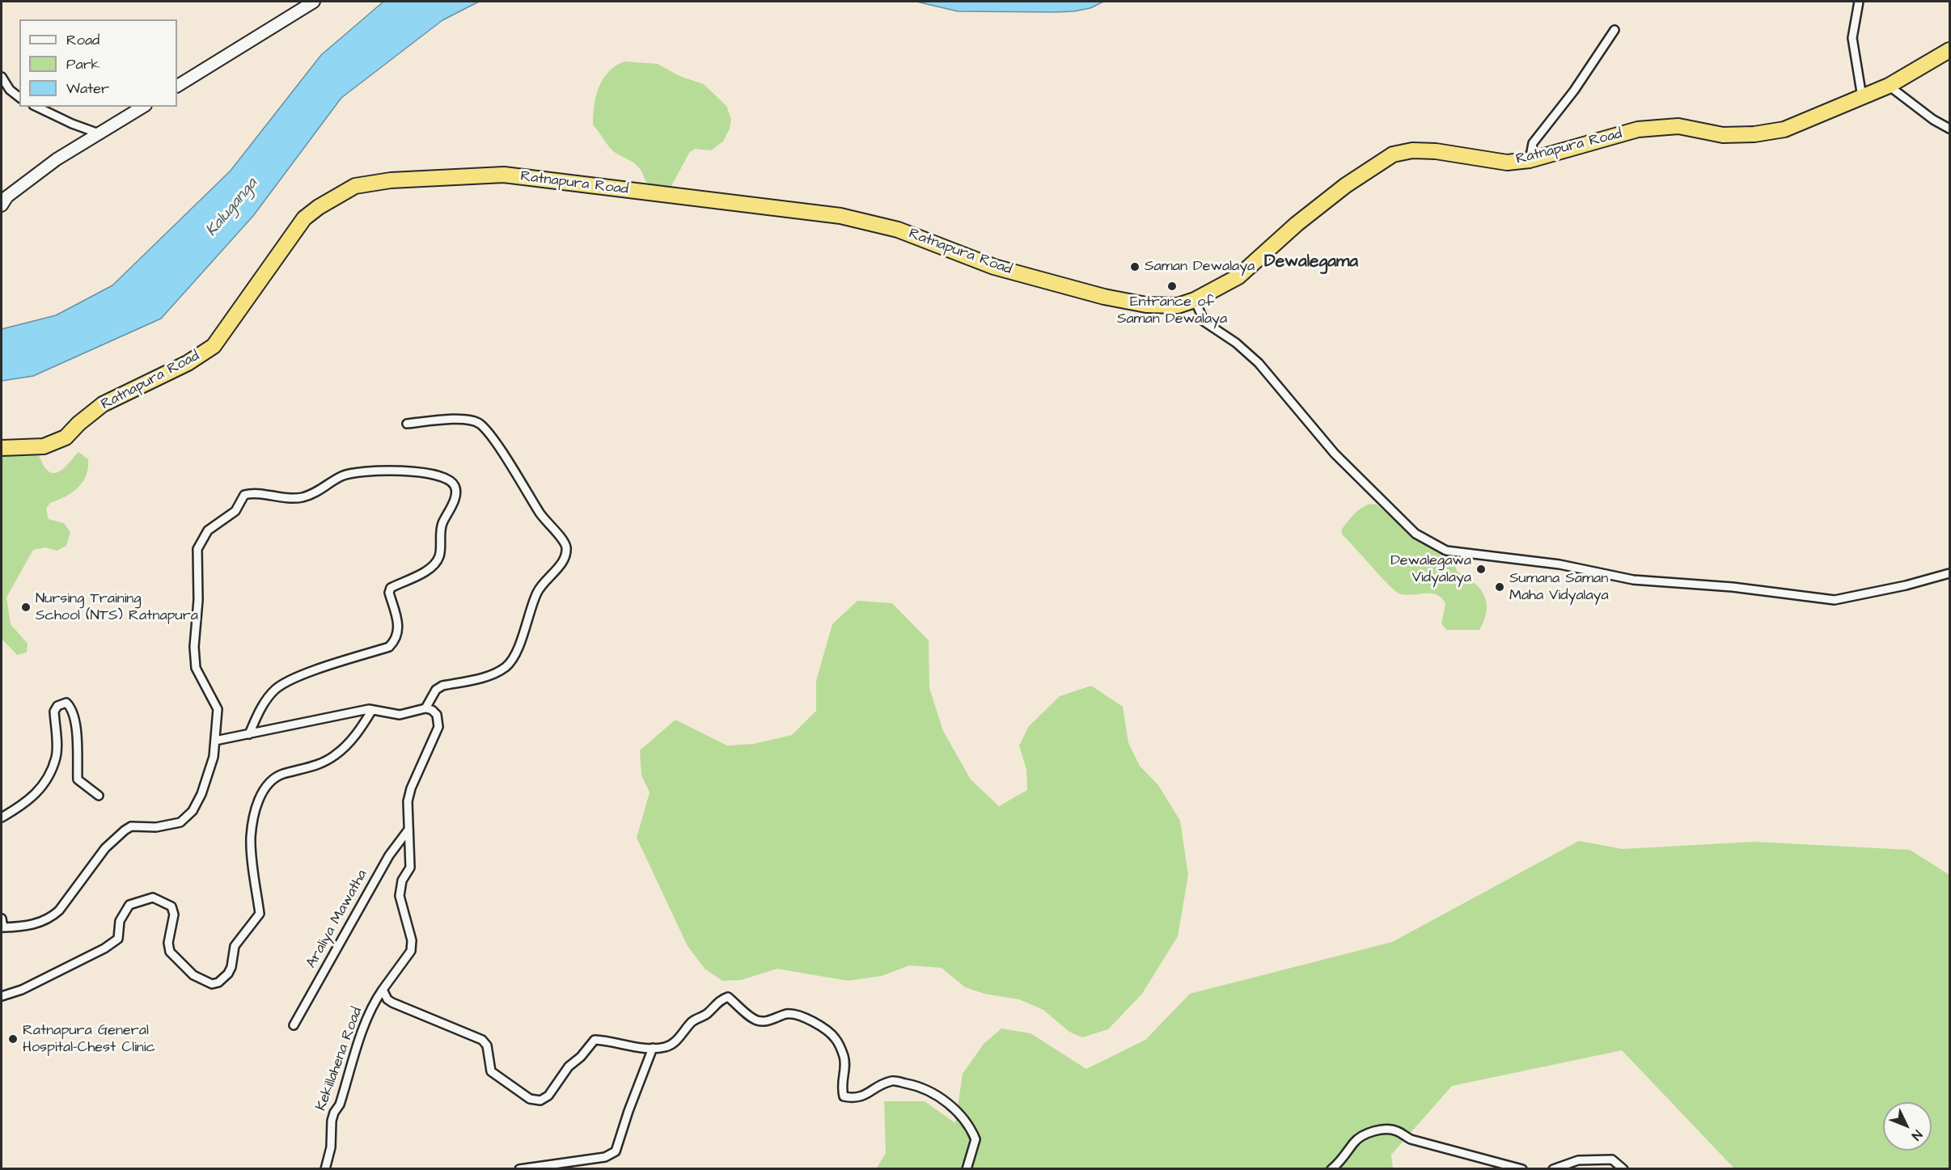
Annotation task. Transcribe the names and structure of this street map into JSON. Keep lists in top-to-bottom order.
{
  "streets": {
    "highway": ["Ratnapura Road"],
    "street": ["Araliya Mawatha", "Kekillahena Road"]
  },
  "crossings": [
    ["Araliya Mawatha", "Kekillahena Road"]
  ],
  "districts": ["Dewalegama"],
  "water": ["Kaluganga"],
  "places": [
    "Saman Dewalaya",
    "Entrance of Saman Dewalaya",
    "Dewalegawa Vidyalaya",
    "Sumana Saman Maha Vidyalaya",
    "Nursing Training School (NTS) Ratnapura",
    "Ratnapura General Hospital-Chest Clinic"
  ],
  "legend": ["Road", "Park", "Water"],
  "north": "bottom right"
}
